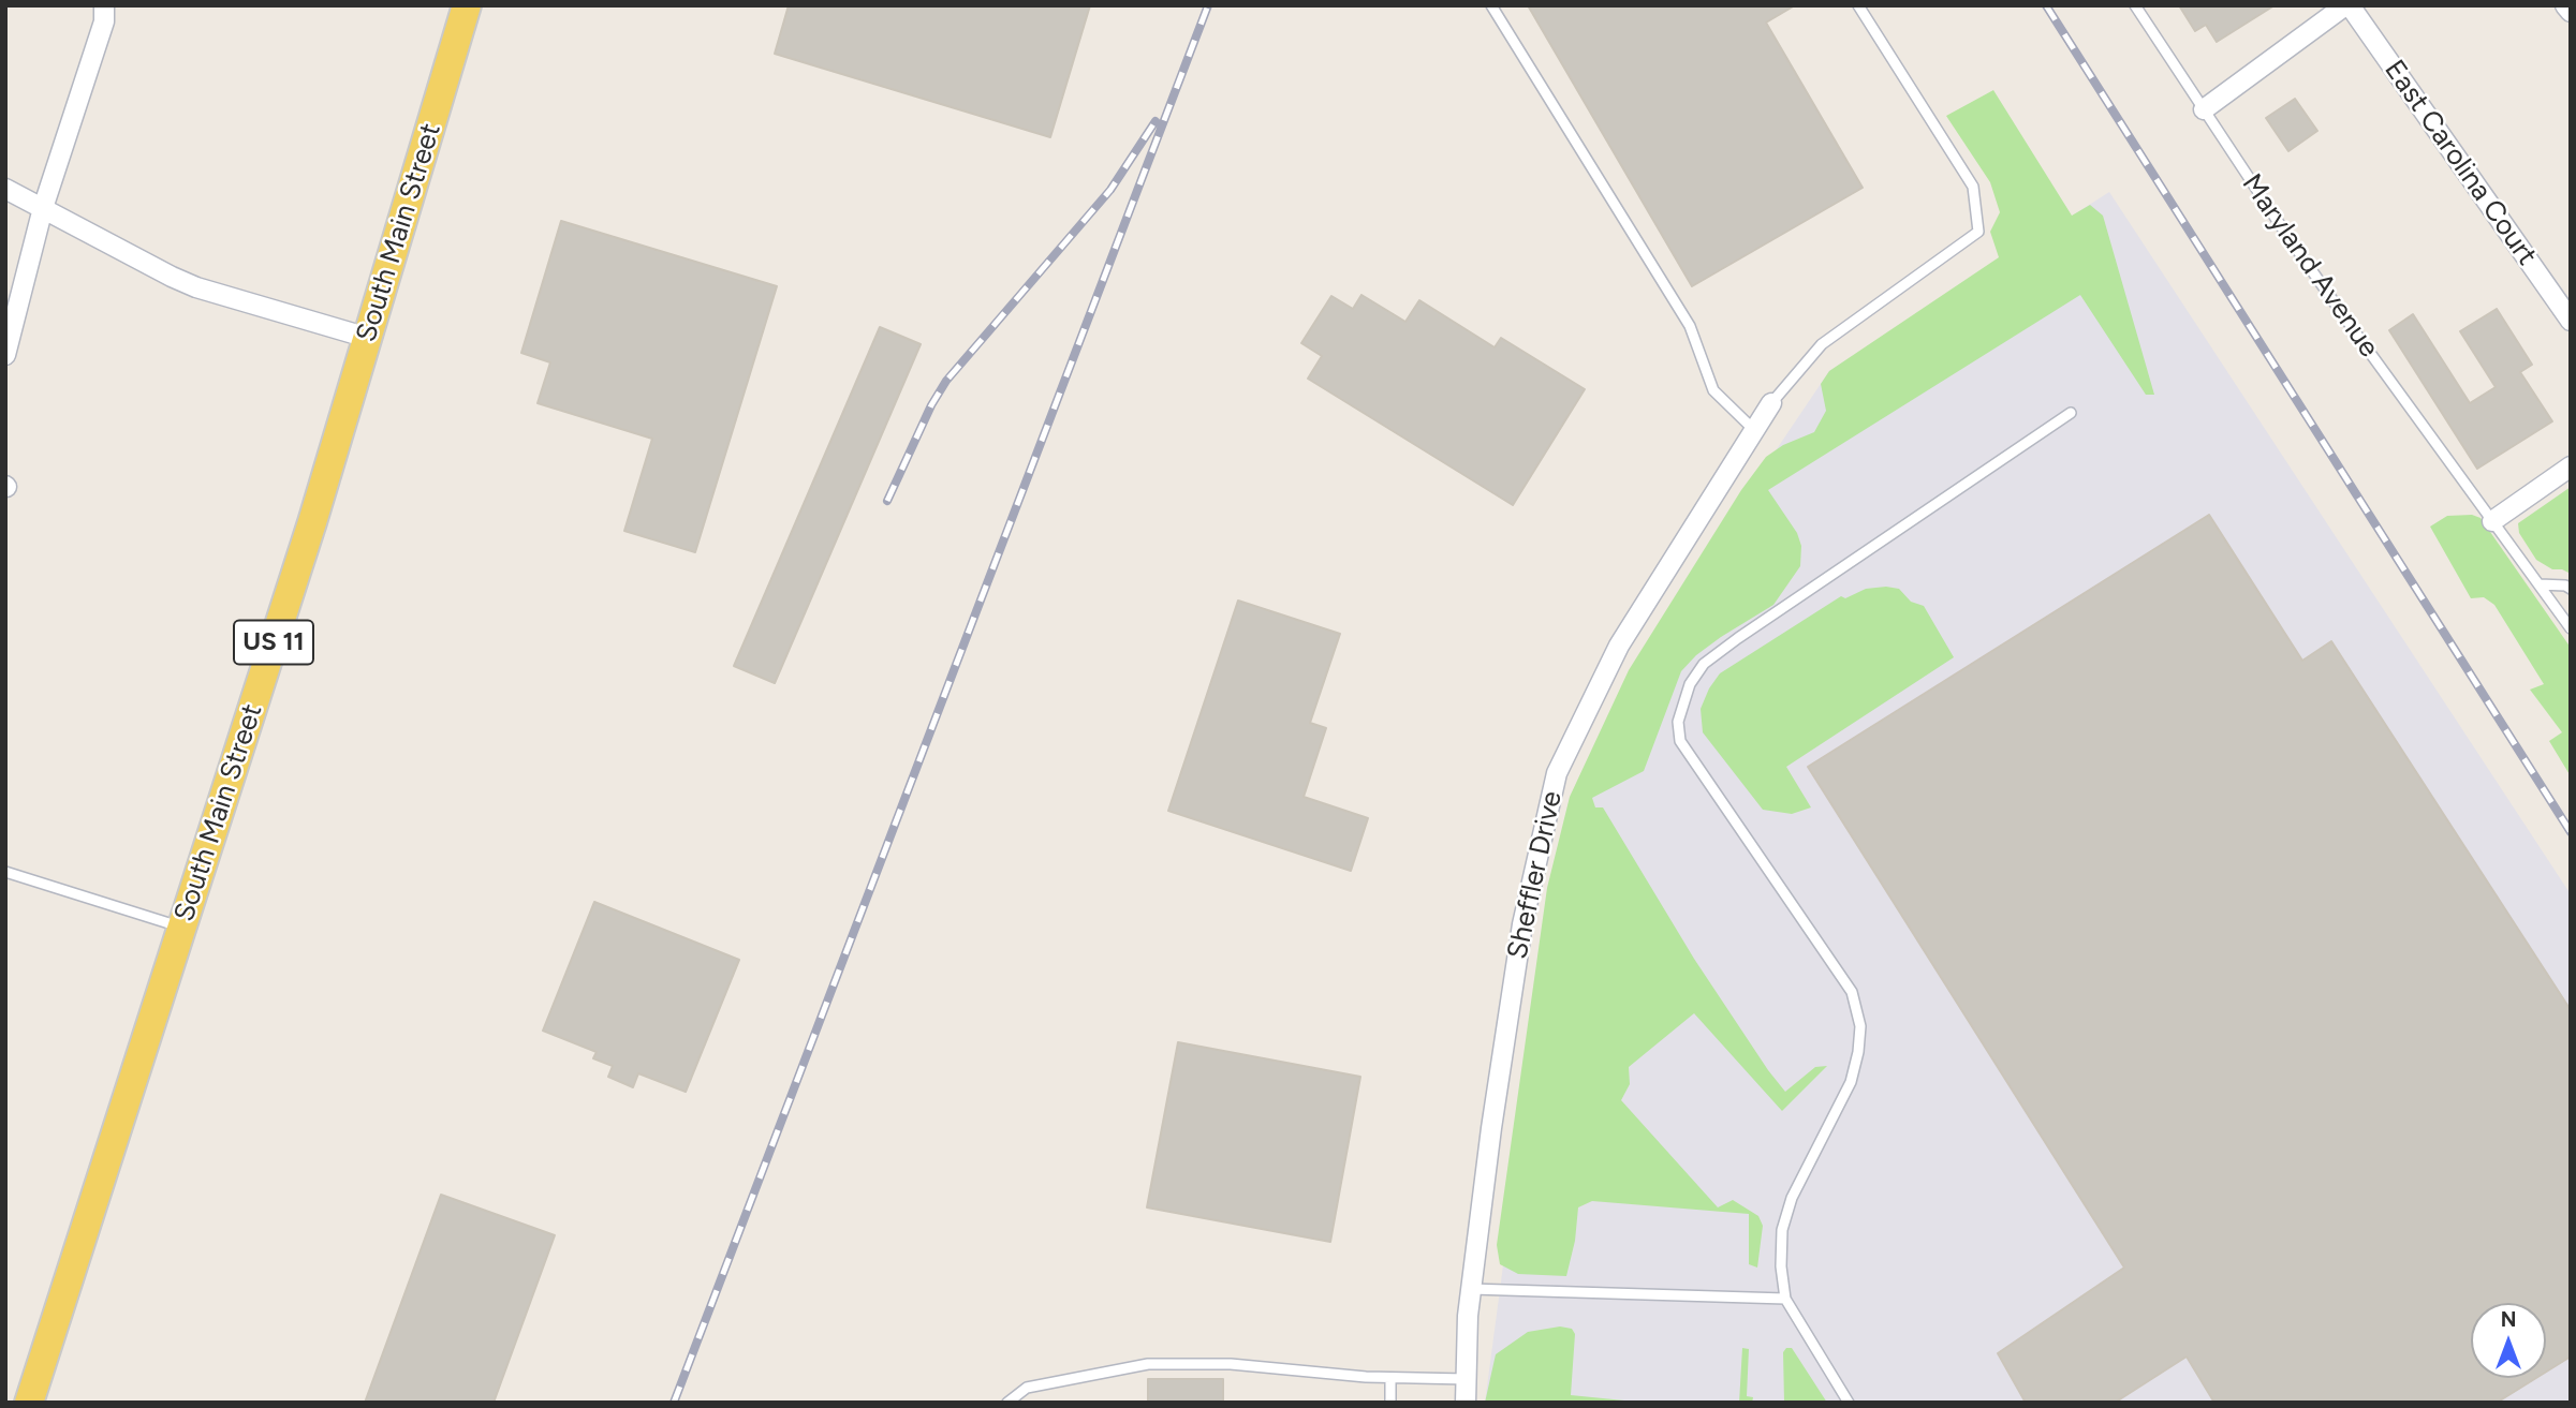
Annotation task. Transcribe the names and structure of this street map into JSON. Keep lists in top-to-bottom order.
{
  "streets": {
    "main road": ["South Main Street", "US 11"],
    "street": ["East Carolina Court", "Sheffler Drive"],
    "lane": ["Maryland Avenue"]
  },
  "north": "top"
}
